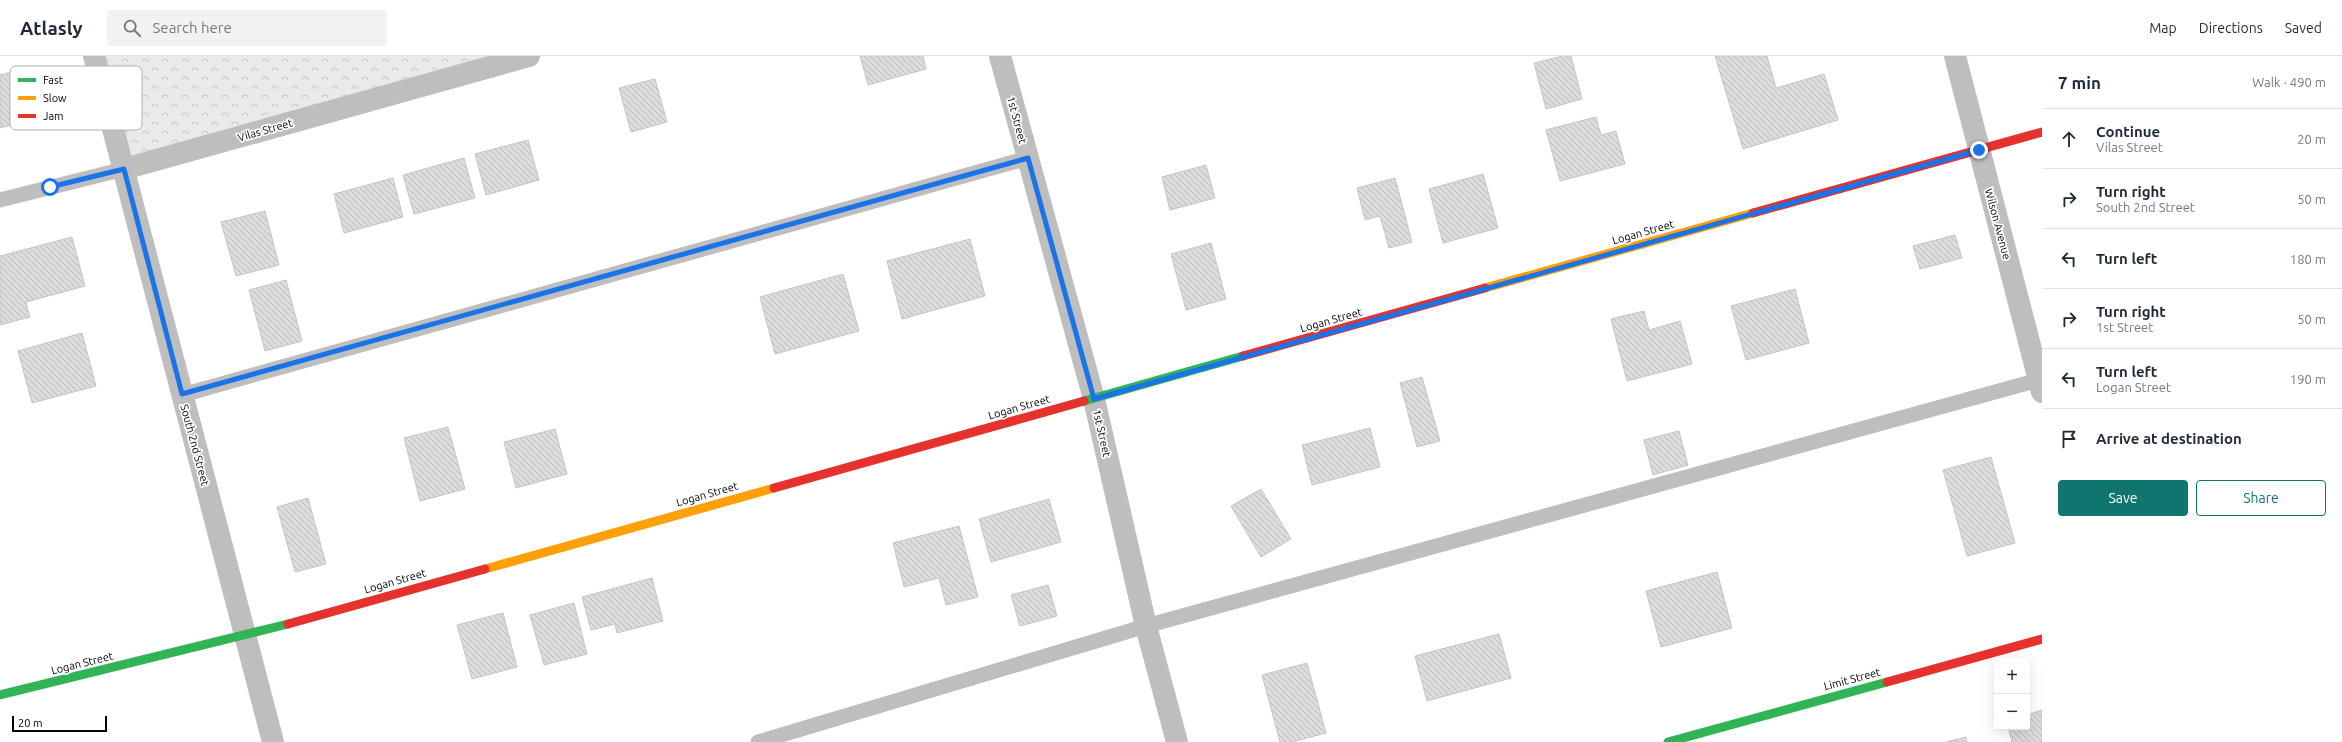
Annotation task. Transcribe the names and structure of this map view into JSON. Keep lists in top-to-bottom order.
{
  "streets": {
    "street": [
      "1st Street",
      "Vilas Street",
      "Wilson Avenue",
      "Logan Street",
      "South 2nd Street",
      "Limit Street"
    ]
  },
  "crossings": [
    ["1st Street", "Logan Street"],
    ["Vilas Street", "South 2nd Street"],
    ["Wilson Avenue", "Logan Street"],
    ["Logan Street", "South 2nd Street"]
  ],
  "legend": ["Fast", "Slow", "Jam"],
  "scale_bar": "20 m",
  "page": {
    "header": "Atlasly",
    "search": "Search here",
    "nav": ["Map", "Directions", "Saved"],
    "heading": ["7 min", "Walk · 490 m"],
    "list": [
      ["Continue", "Vilas Street", "20 m"],
      ["Turn right", "South 2nd Street", "50 m"],
      ["Turn left", "180 m"],
      ["Turn right", "1st Street", "50 m"],
      ["Turn left", "Logan Street", "190 m"],
      "Arrive at destination"
    ],
    "buttons": ["Save", "Share"],
    "map_buttons": ["+", "−"],
    "scale": "20 m"
  }
}
